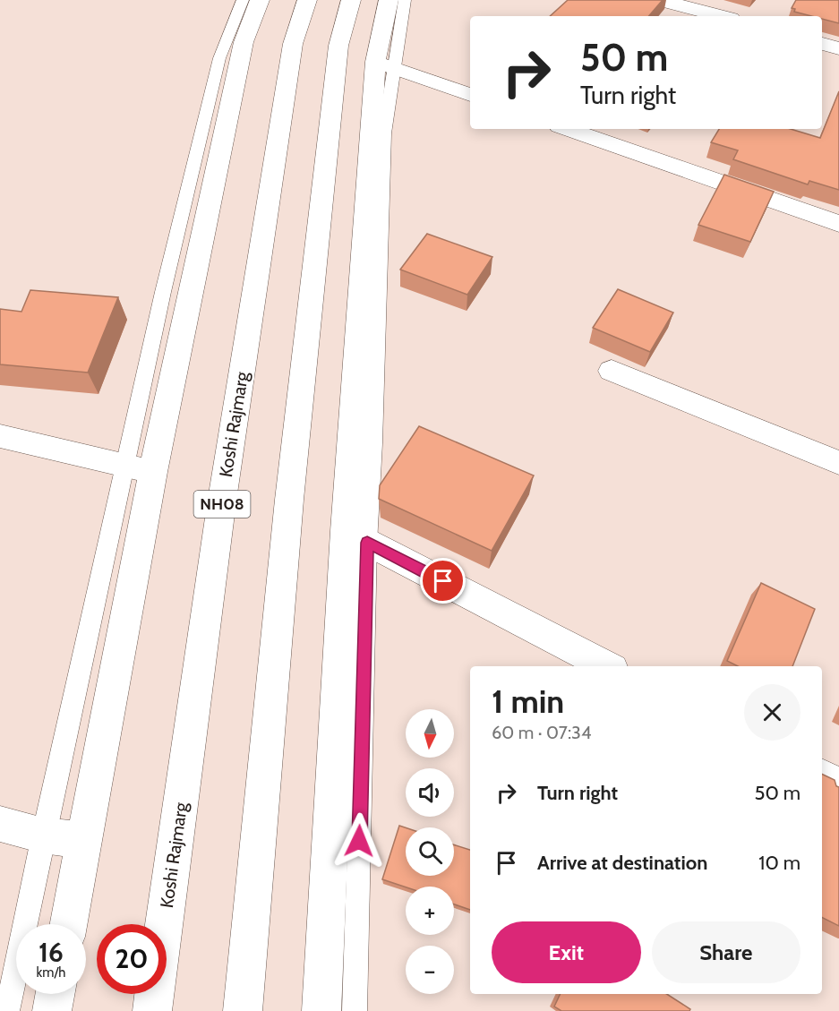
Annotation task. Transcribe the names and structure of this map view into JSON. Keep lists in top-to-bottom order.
{
  "streets": {
    "street": ["Koshi Rajmarg", "NH08"]
  },
  "north": "bottom",
  "page": {
    "turn": ["50 m", "Turn right"],
    "heading": ["1 min", "60 m · 07:34"],
    "map_buttons": ["+", "−"],
    "list": [
      {
        "name": "Turn right",
        "value": "50 m"
      },
      {
        "name": "Arrive at destination",
        "value": "10 m"
      }
    ],
    "buttons": ["Exit", "Share"],
    "speed": "16 km/h",
    "limit": "20"
  }
}
